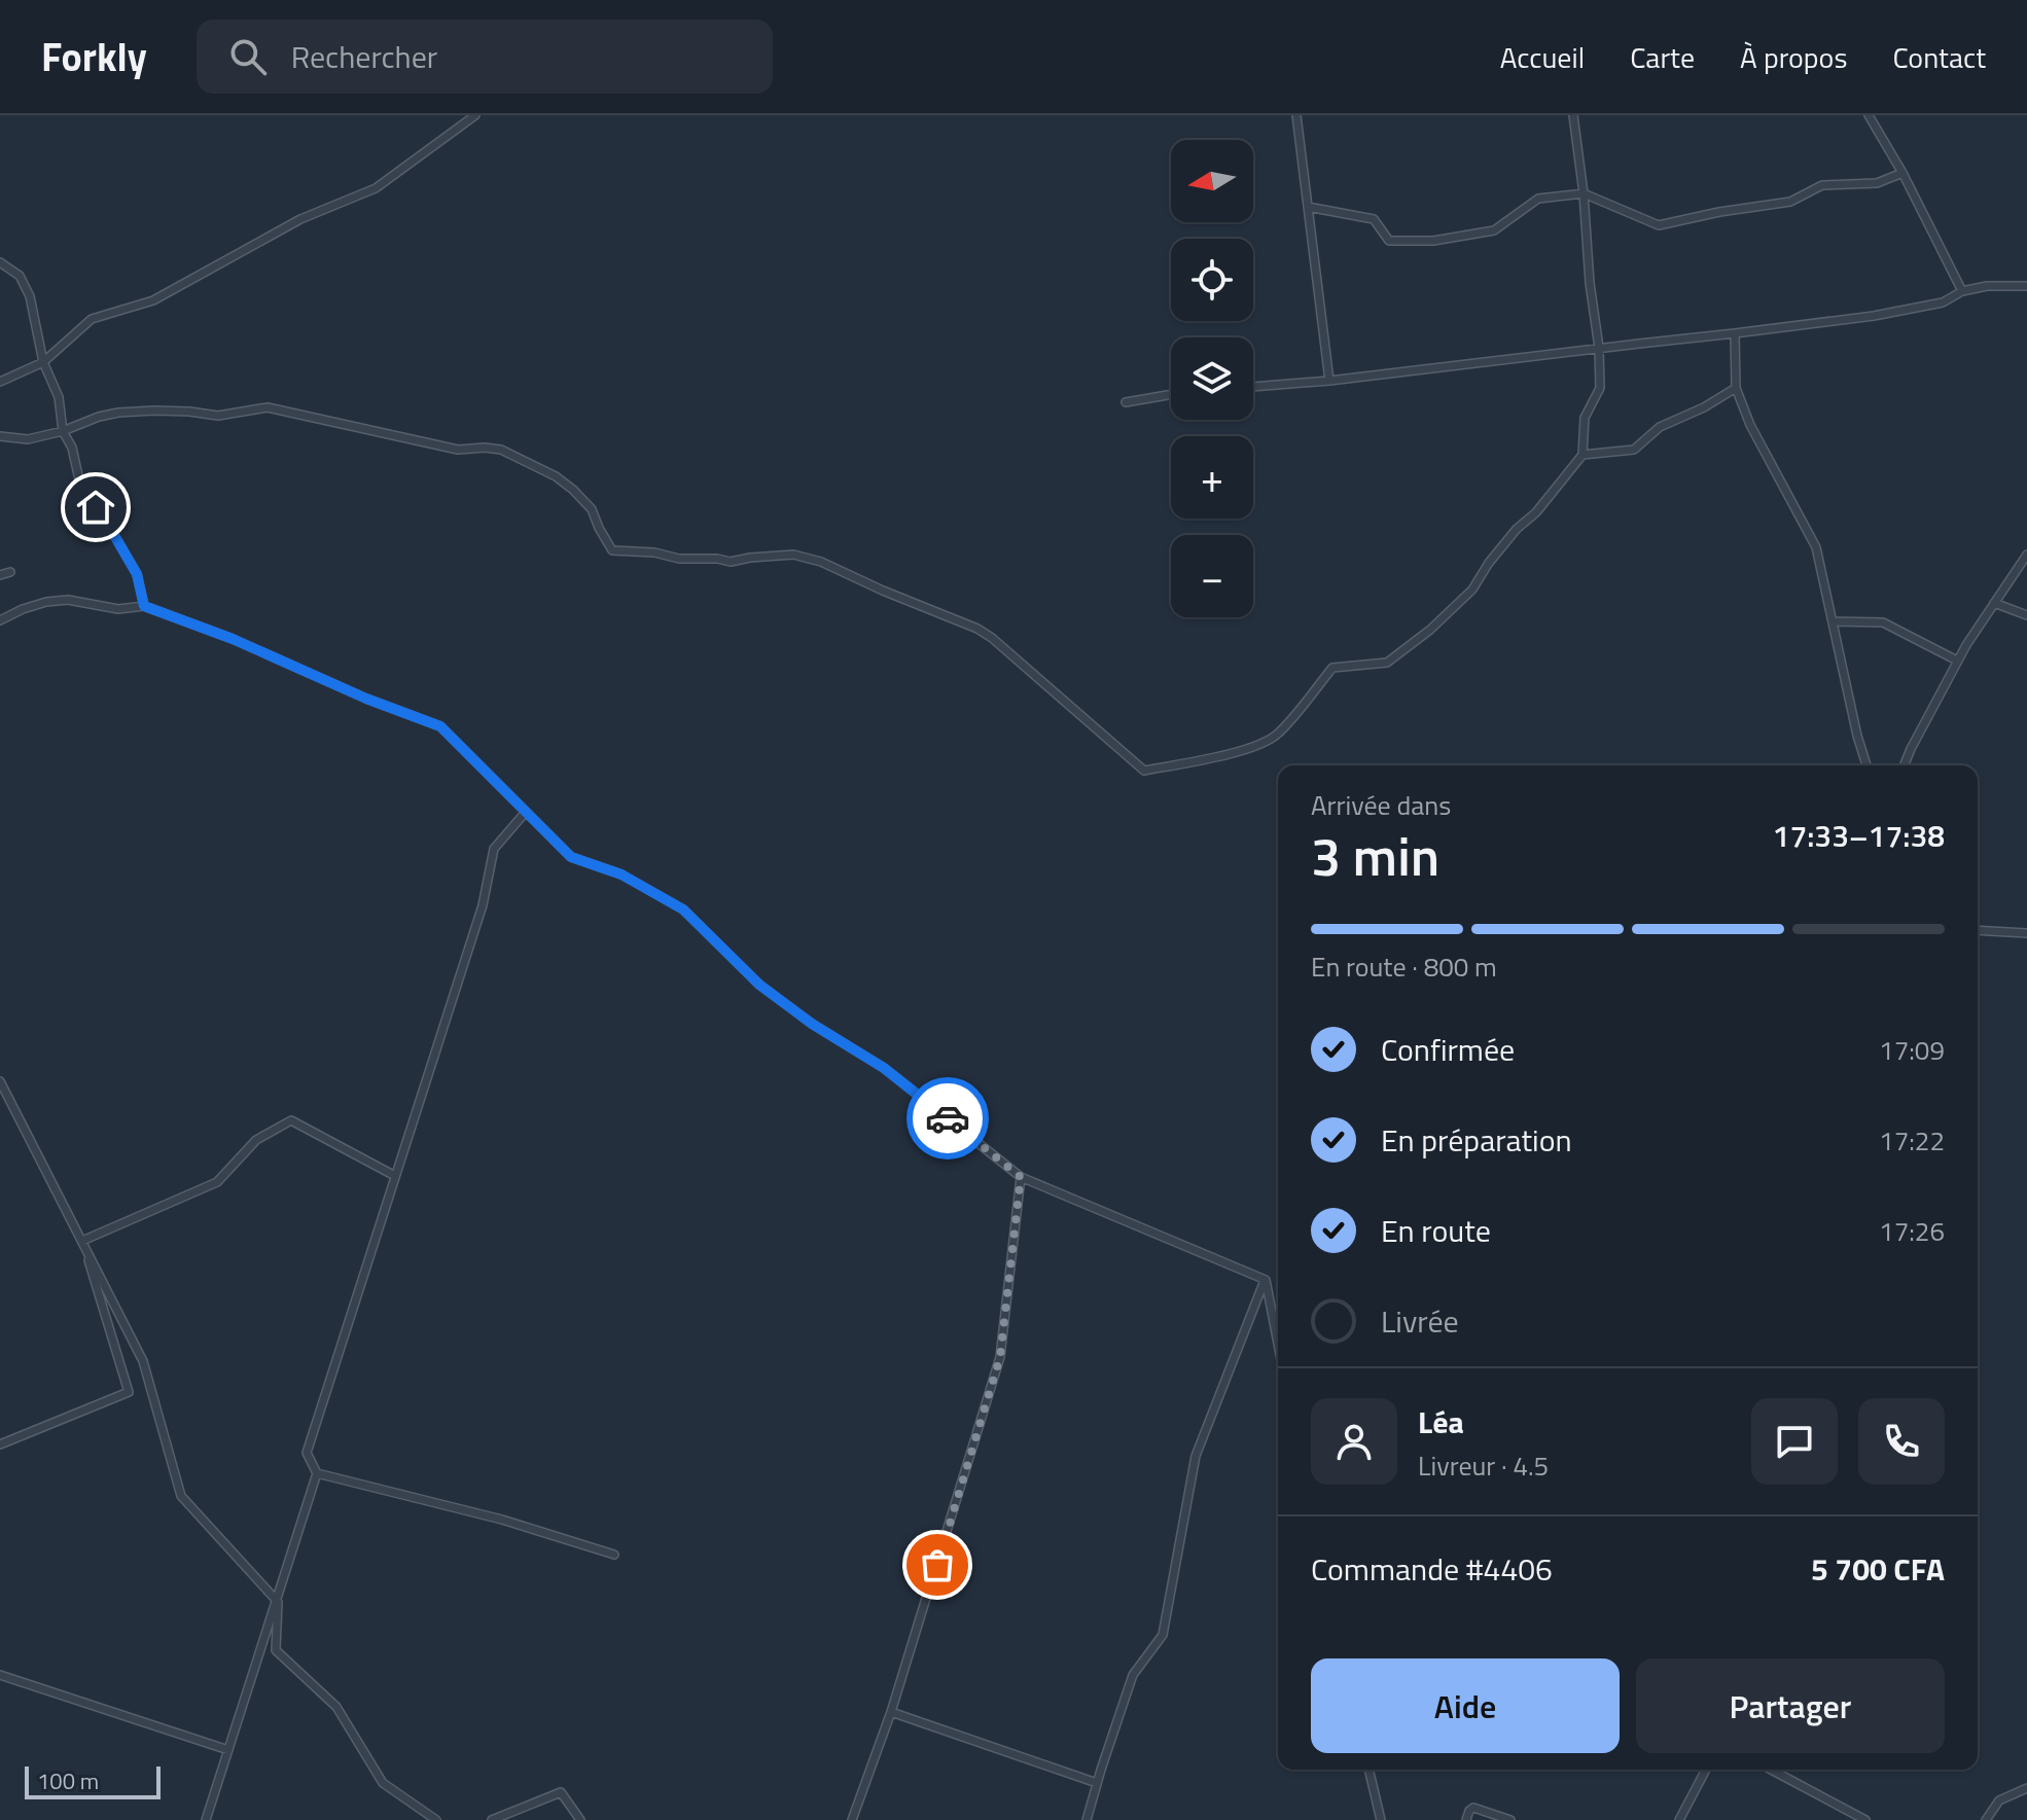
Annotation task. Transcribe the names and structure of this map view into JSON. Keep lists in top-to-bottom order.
{
  "scale_bar": "100 m",
  "north": "left",
  "page": {
    "header": "Forkly",
    "search": "Rechercher",
    "nav": [
      "Accueil",
      "Carte",
      "À propos",
      "Contact"
    ],
    "map_buttons": ["+", "−"],
    "heading": ["3 min", "Arrivée dans", "17:33–17:38"],
    "panel": [
      "Léa",
      "Livreur · 4.5",
      "Commande #4406",
      "5 700 CFA"
    ],
    "bar": "En route · 800 m",
    "list": [
      ["Confirmée", "17:09"],
      ["En préparation", "17:22"],
      ["En route", "17:26"],
      "Livrée"
    ],
    "buttons": ["Aide", "Partager"],
    "scale": "100 m"
  }
}
